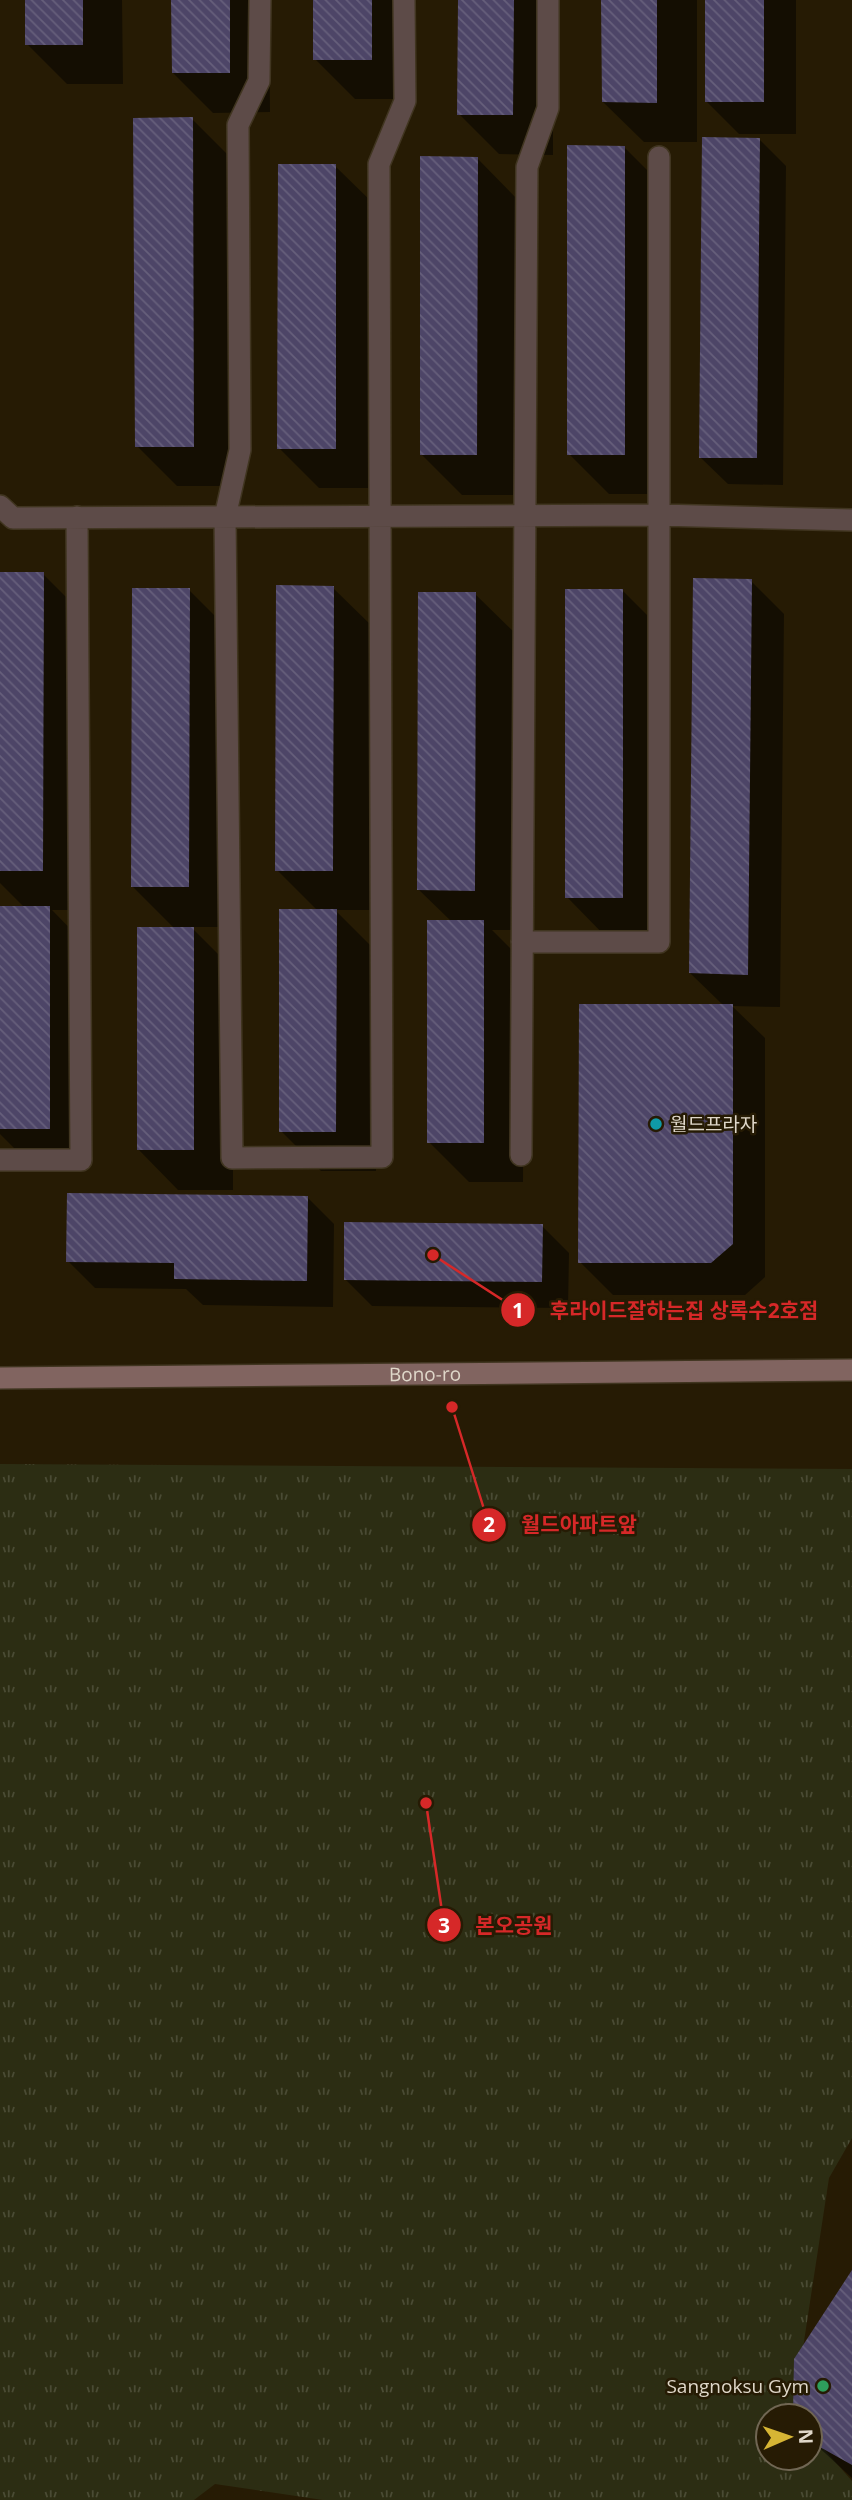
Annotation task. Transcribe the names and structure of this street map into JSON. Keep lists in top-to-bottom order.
{
  "streets": {
    "street": ["Bono-ro"]
  },
  "places": [
    "월드프라자",
    "후라이드잘하는집 상록수2호점",
    "월드아파트앞",
    "본오공원",
    "Sangnoksu Gym"
  ],
  "north": "right"
}
